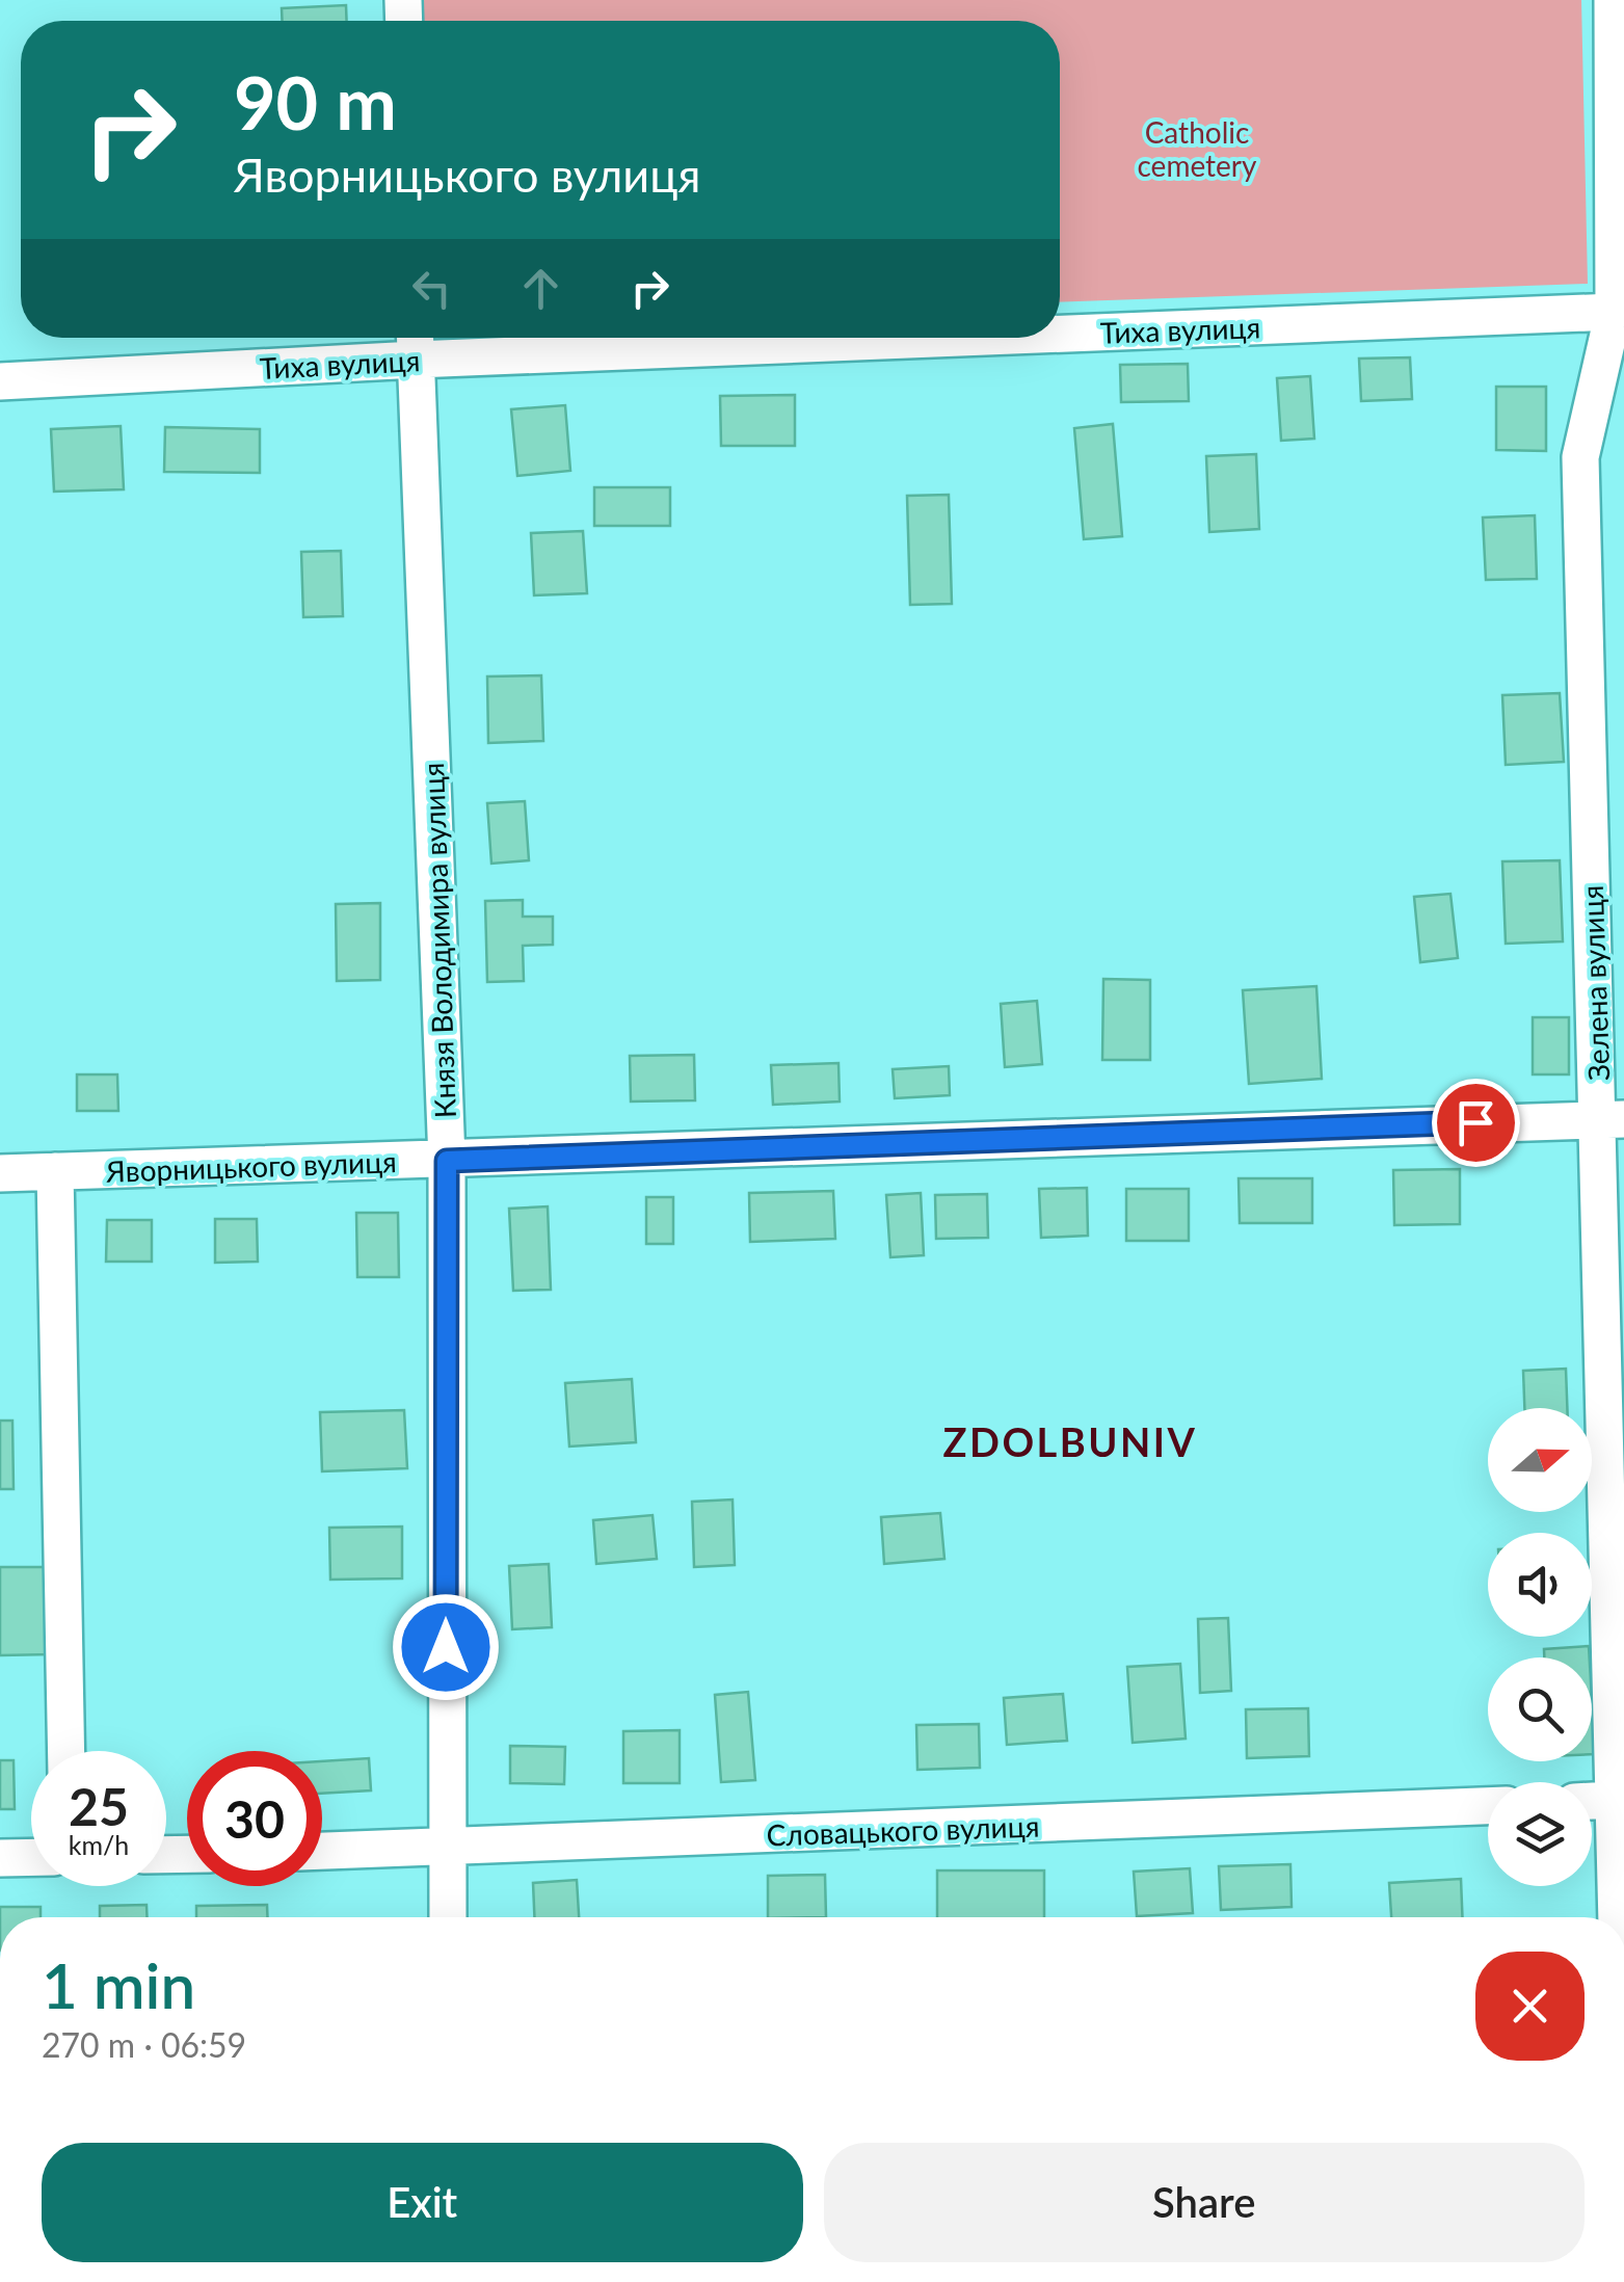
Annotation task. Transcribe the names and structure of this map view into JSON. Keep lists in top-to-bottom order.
{
  "streets": {
    "street": [
      "Тиха вулиця",
      "Князя Володимира вулиця",
      "Зелена вулиця",
      "Яворницького вулиця",
      "Словацького вулиця"
    ]
  },
  "crossings": [
    ["Тиха вулиця", "Князя Володимира вулиця"],
    ["Тиха вулиця", "Зелена вулиця"],
    ["Князя Володимира вулиця", "Яворницького вулиця"],
    ["Князя Володимира вулиця", "Словацького вулиця"],
    ["Зелена вулиця", "Яворницького вулиця"]
  ],
  "districts": ["ZDOLBUNIV"],
  "parks": ["Catholic cemetery"],
  "north": "right",
  "page": {
    "turn": ["90 m", "Яворницького вулиця"],
    "speed": "25 km/h",
    "limit": "30",
    "heading": ["1 min", "270 m · 06:59"],
    "buttons": ["Exit", "Share"]
  }
}
